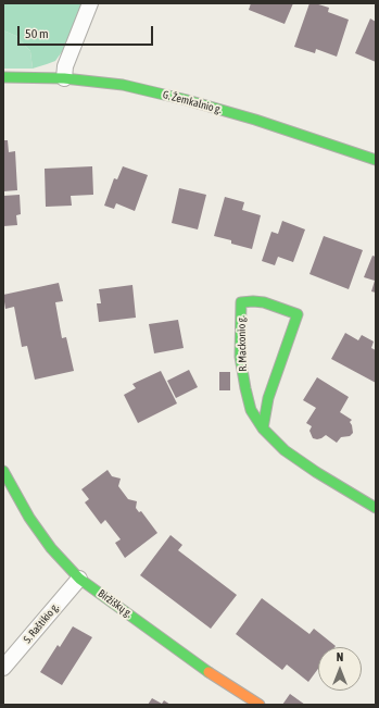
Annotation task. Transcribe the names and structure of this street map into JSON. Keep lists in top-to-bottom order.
{
  "streets": {
    "street": [
      "G. Žemkalnio g.",
      "R. Mackonio g.",
      "Biržiškų g.",
      "S. Raštikio g."
    ]
  },
  "crossings": [
    ["Biržiškų g.", "S. Raštikio g."]
  ],
  "scale_bar": "50 m",
  "north": "top"
}
